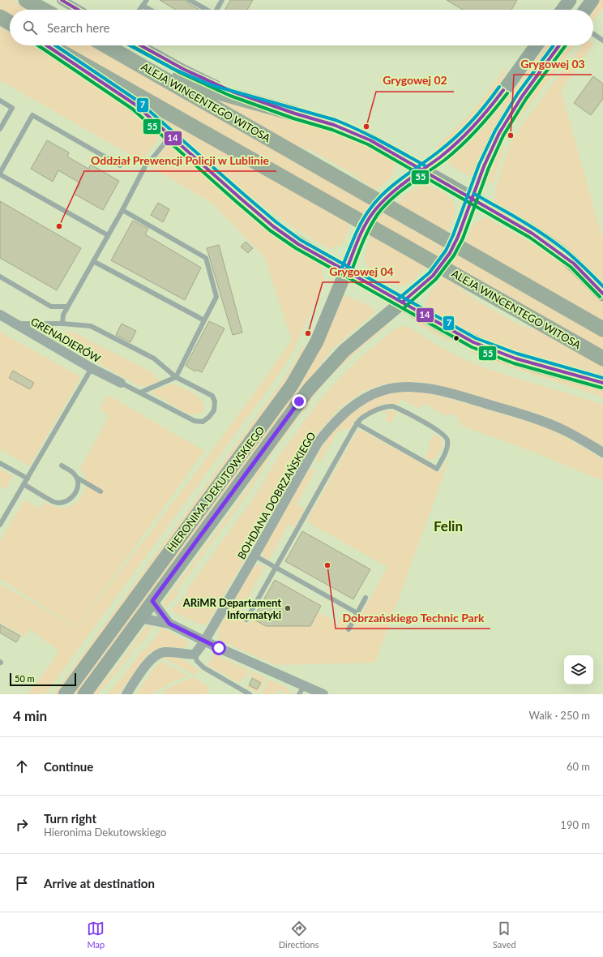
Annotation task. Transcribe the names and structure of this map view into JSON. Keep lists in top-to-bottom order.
{
  "streets": {
    "main road": ["ALEJA WINCENTEGO WITOSA"],
    "street": ["GRENADIERÓW", "HIERONIMA DEKUTOWSKIEGO", "BOHDANA DOBRZAŃSKIEGO"]
  },
  "crossings": [
    ["ALEJA WINCENTEGO WITOSA", "HIERONIMA DEKUTOWSKIEGO"]
  ],
  "districts": ["Felin"],
  "places": [
    "Grygowej 02",
    "Grygowej 03",
    "Oddział Prewencji Policji w Lublinie",
    "Grygowej 04",
    "Dobrzańskiego Technic Park",
    "ARiMR Departament Informatyki"
  ],
  "lines": ["transit line 14", "transit line 55", "transit line 7"],
  "scale_bar": "50 m",
  "page": {
    "search": "Search here",
    "scale": "50 m",
    "heading": ["4 min", "Walk · 250 m"],
    "list": [
      ["Continue", "60 m"],
      ["Turn right", "Hieronima Dekutowskiego", "190 m"],
      "Arrive at destination"
    ],
    "nav": ["Map", "Directions", "Saved"]
  }
}
